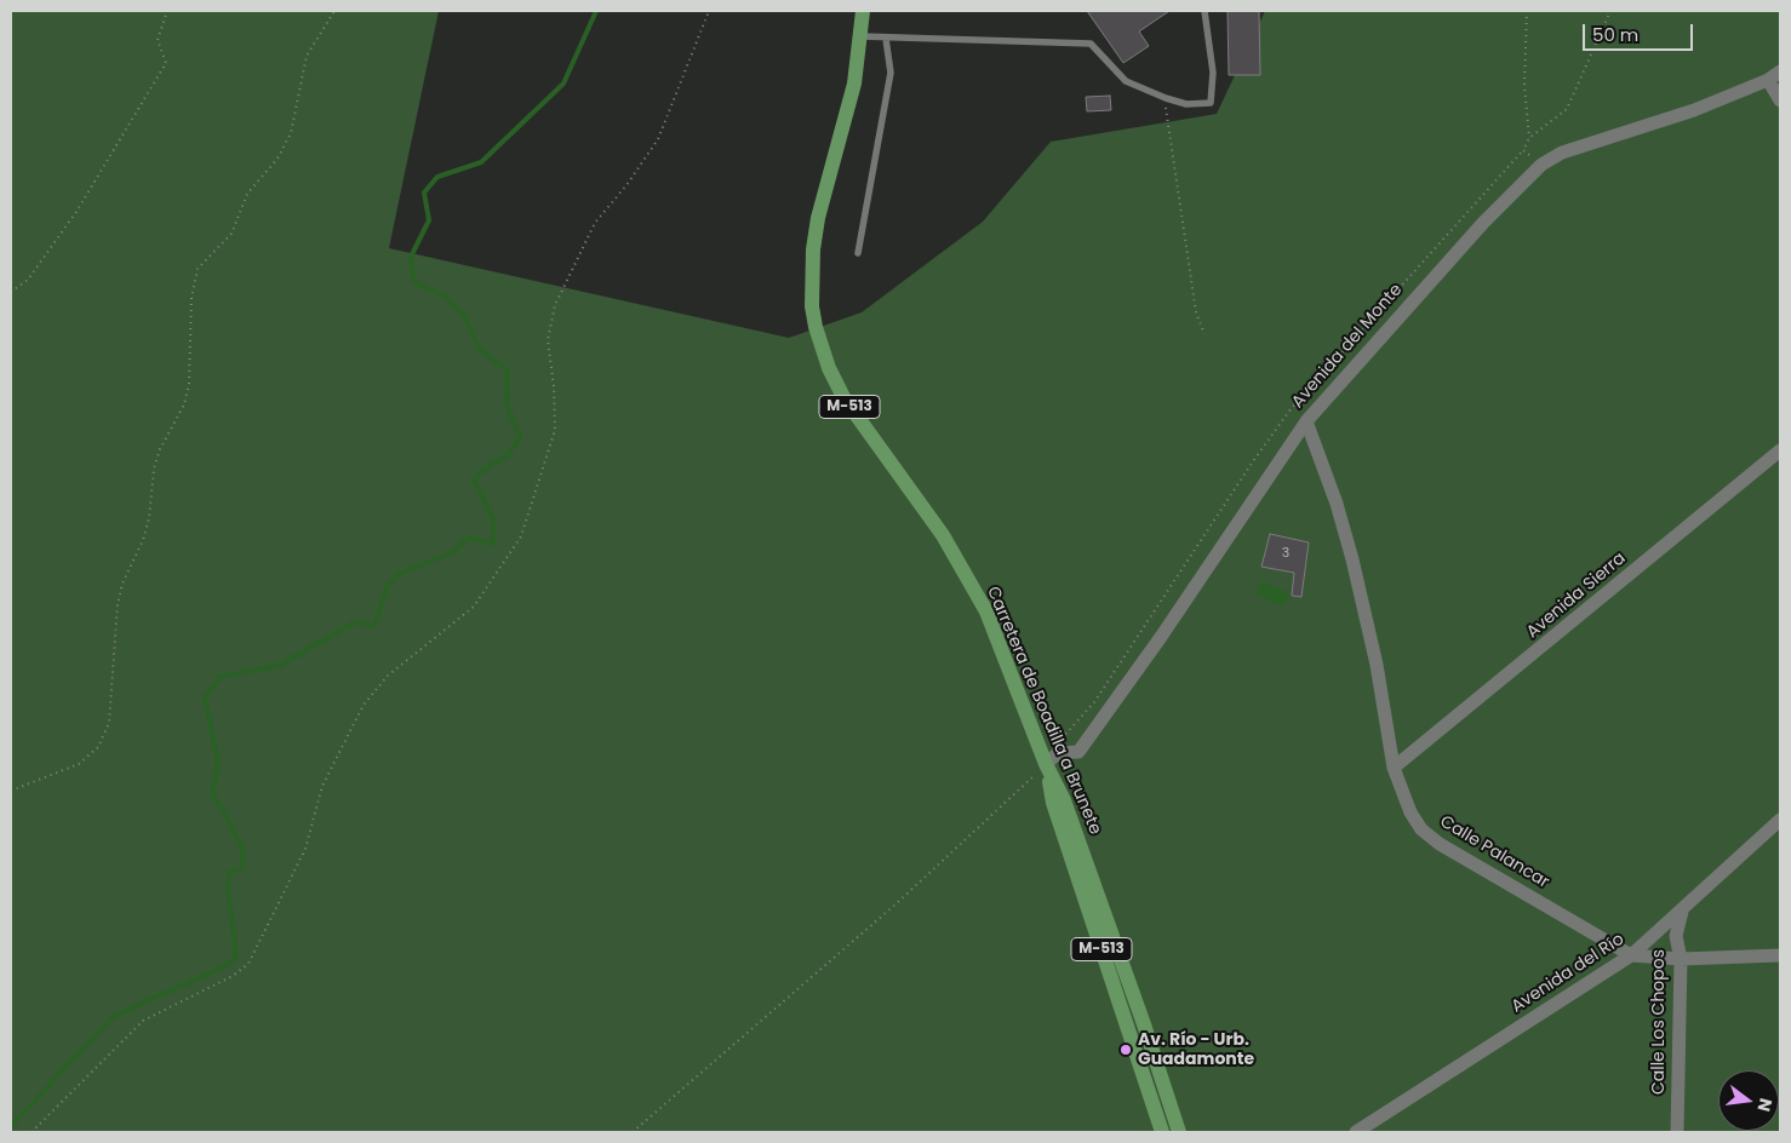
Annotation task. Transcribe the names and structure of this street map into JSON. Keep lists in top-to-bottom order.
{
  "streets": {
    "main road": ["M-513", "Carretera de Boadilla a Brunete"],
    "street": [
      "Avenida del Monte",
      "Avenida Sierra",
      "Calle Palancar",
      "Avenida del Río",
      "Calle Los Chopos"
    ]
  },
  "crossings": [
    ["Avenida del Monte", "M-513"],
    ["Avenida del Monte", "Carretera de Boadilla a Brunete"],
    ["Avenida del Monte", "Calle Palancar"],
    ["M-513", "Carretera de Boadilla a Brunete"],
    ["Avenida Sierra", "Calle Palancar"],
    ["Calle Palancar", "Avenida del Río"],
    ["Calle Palancar", "Calle Los Chopos"],
    ["Avenida del Río", "Calle Los Chopos"]
  ],
  "places": ["Av. Río - Urb. Guadamonte"],
  "house_numbers": ["3"],
  "scale_bar": "50 m",
  "north": "right"
}
